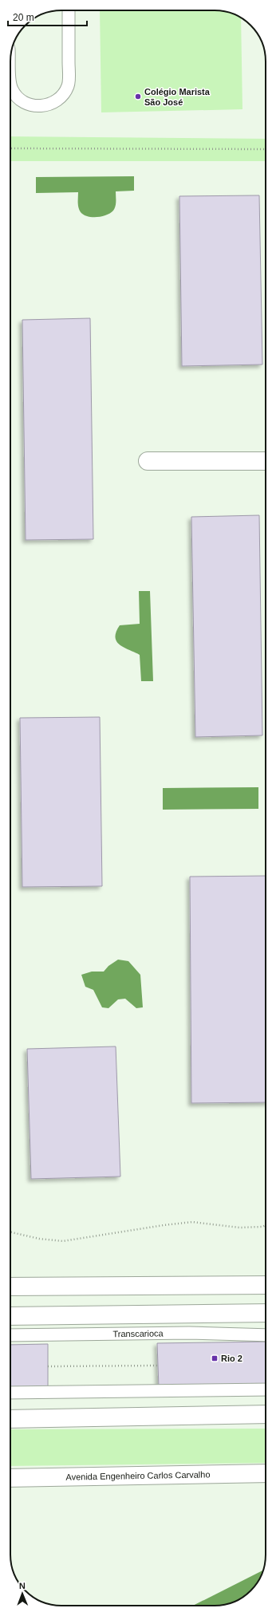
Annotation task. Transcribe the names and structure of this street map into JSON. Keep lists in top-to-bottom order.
{
  "streets": {
    "main road": ["Avenida Engenheiro Carlos Carvalho"],
    "lane": ["Transcarioca"]
  },
  "places": {
    "other": ["Colégio Marista São José"],
    "transit": ["Rio 2"]
  },
  "scale_bar": "20 m",
  "north": "top"
}
